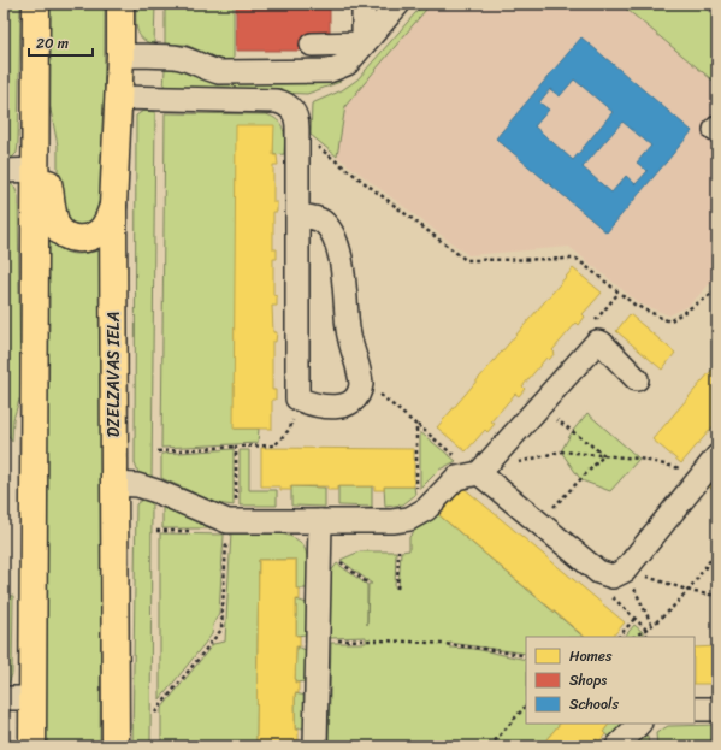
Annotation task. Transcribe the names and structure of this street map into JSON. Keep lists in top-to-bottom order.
{
  "streets": {
    "main road": ["DZELZAVAS IELA"]
  },
  "legend": ["Homes", "Shops", "Schools"],
  "scale_bar": "20 m"
}
